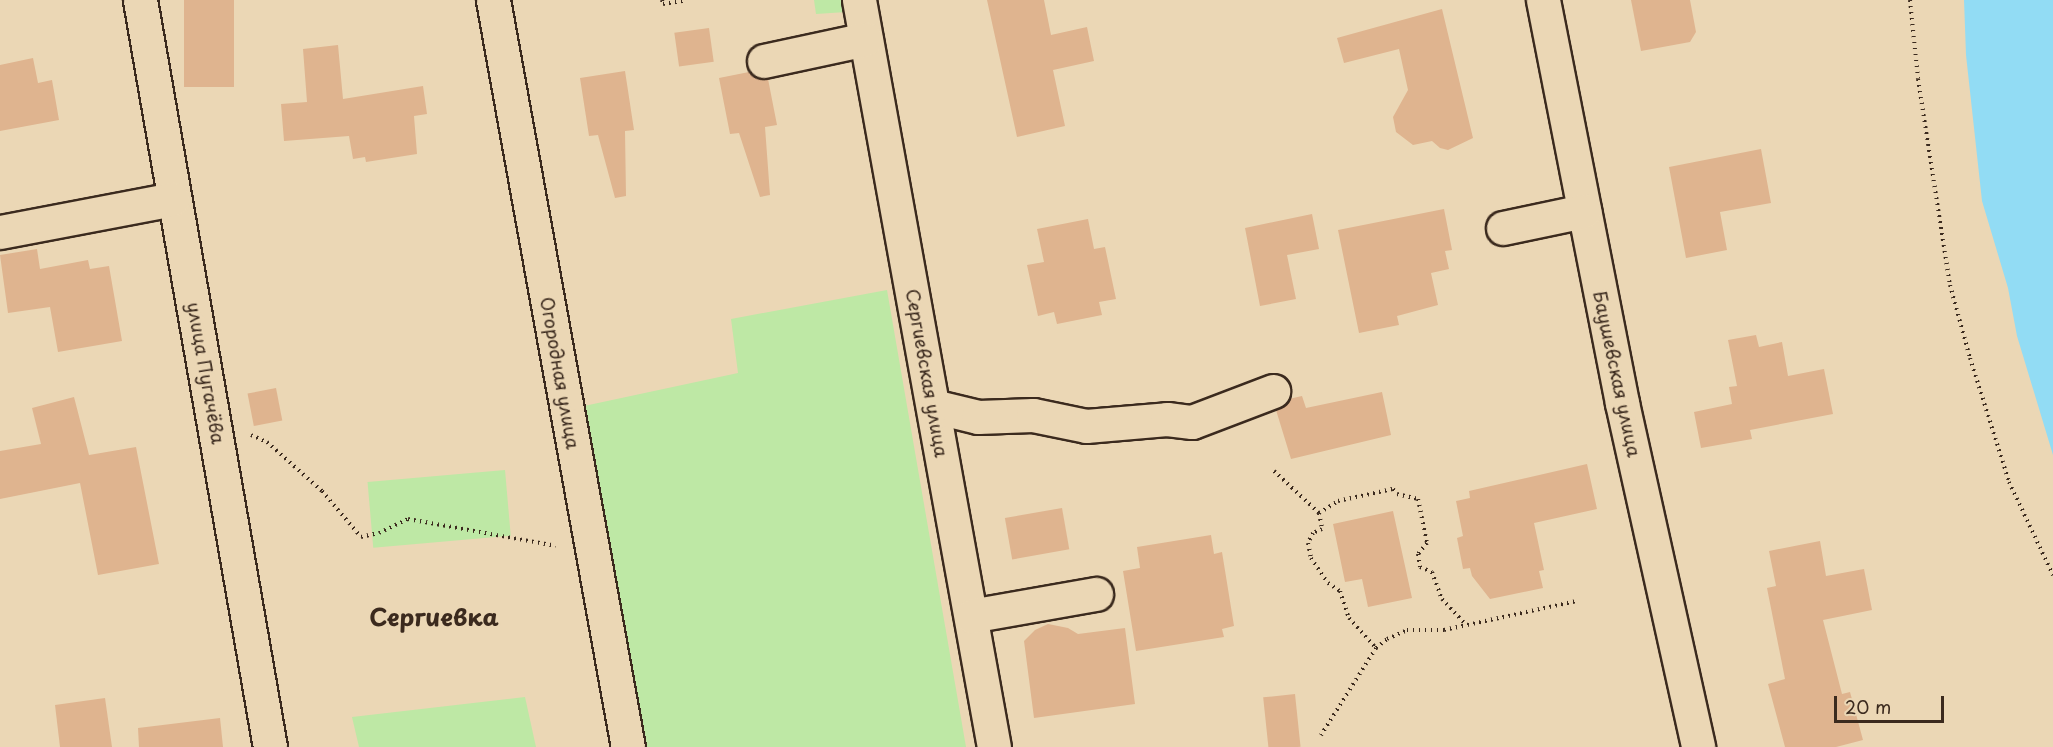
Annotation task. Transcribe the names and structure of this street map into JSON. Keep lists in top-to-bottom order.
{
  "streets": {
    "street": [
      "улица Пугачёва",
      "Огородная улица",
      "Сергиевская улица",
      "Баушевская улица"
    ]
  },
  "districts": ["Сергиевка"],
  "scale_bar": "20 m"
}
